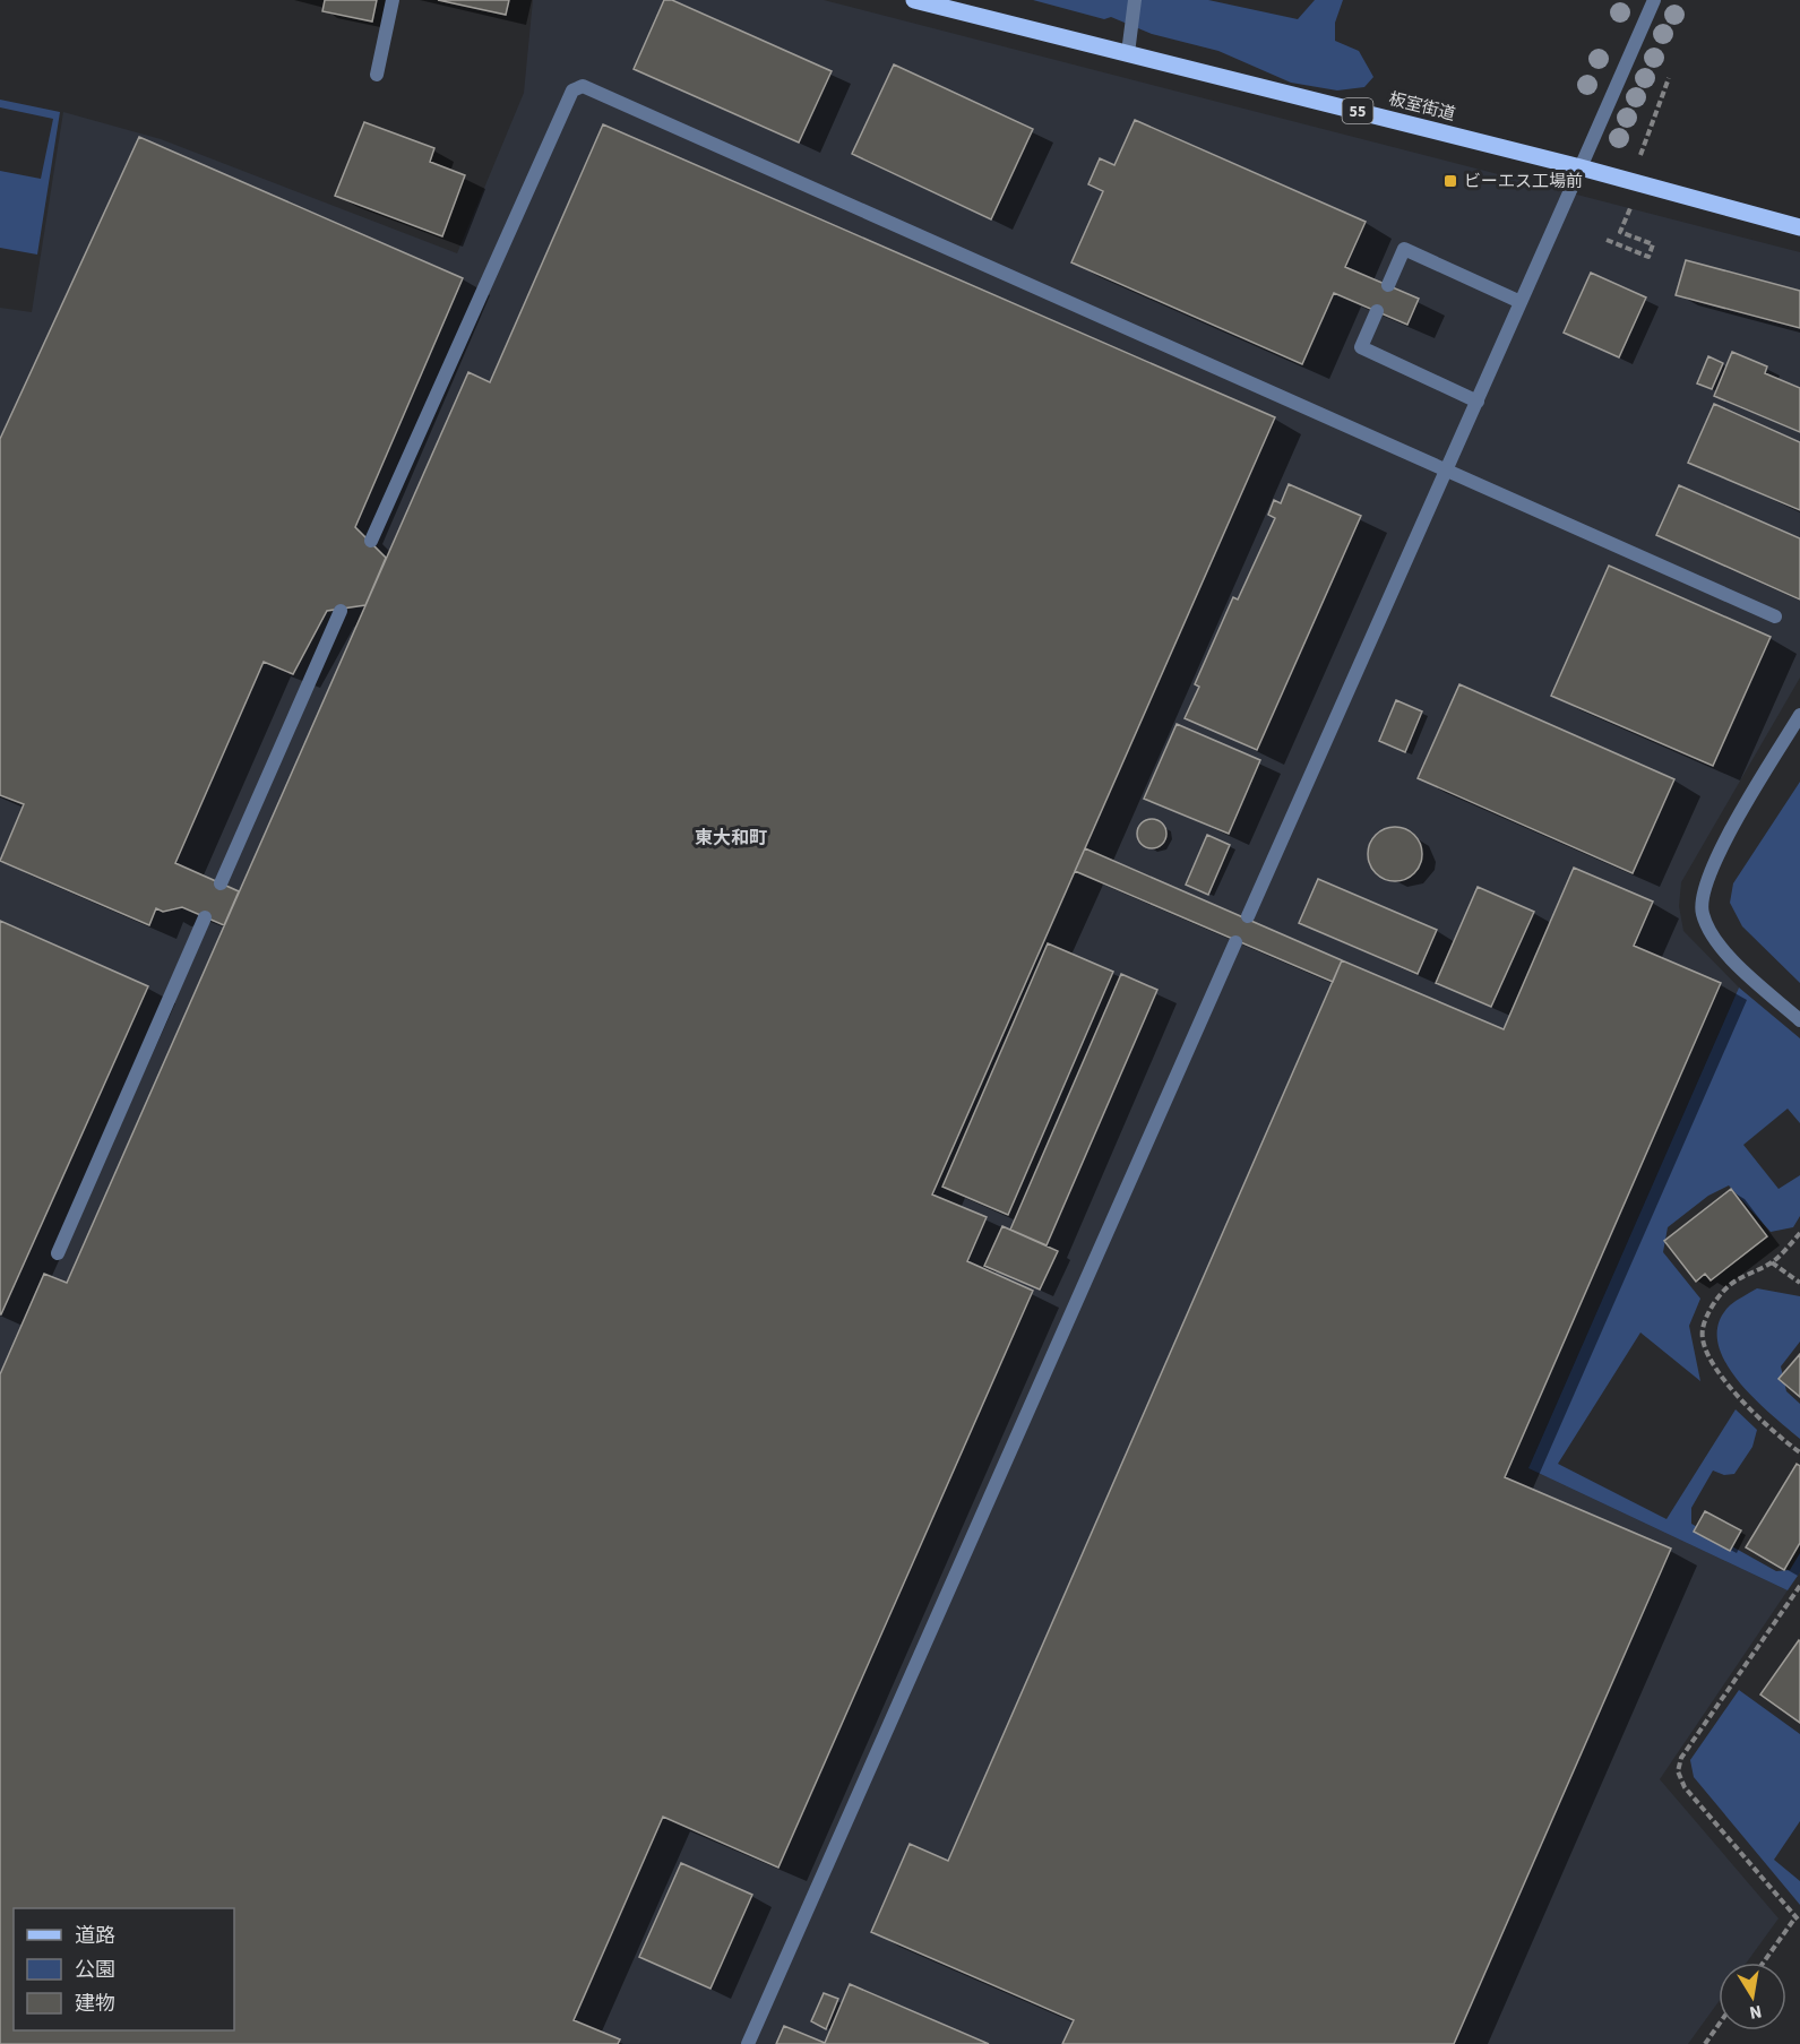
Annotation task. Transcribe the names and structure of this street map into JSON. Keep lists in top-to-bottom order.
{
  "streets": {
    "main road": ["板室街道", "55"]
  },
  "districts": ["東大和町"],
  "places": {
    "transit": ["ビーエス工場前"]
  },
  "legend": ["道路", "公園", "建物"],
  "north": "bottom"
}
